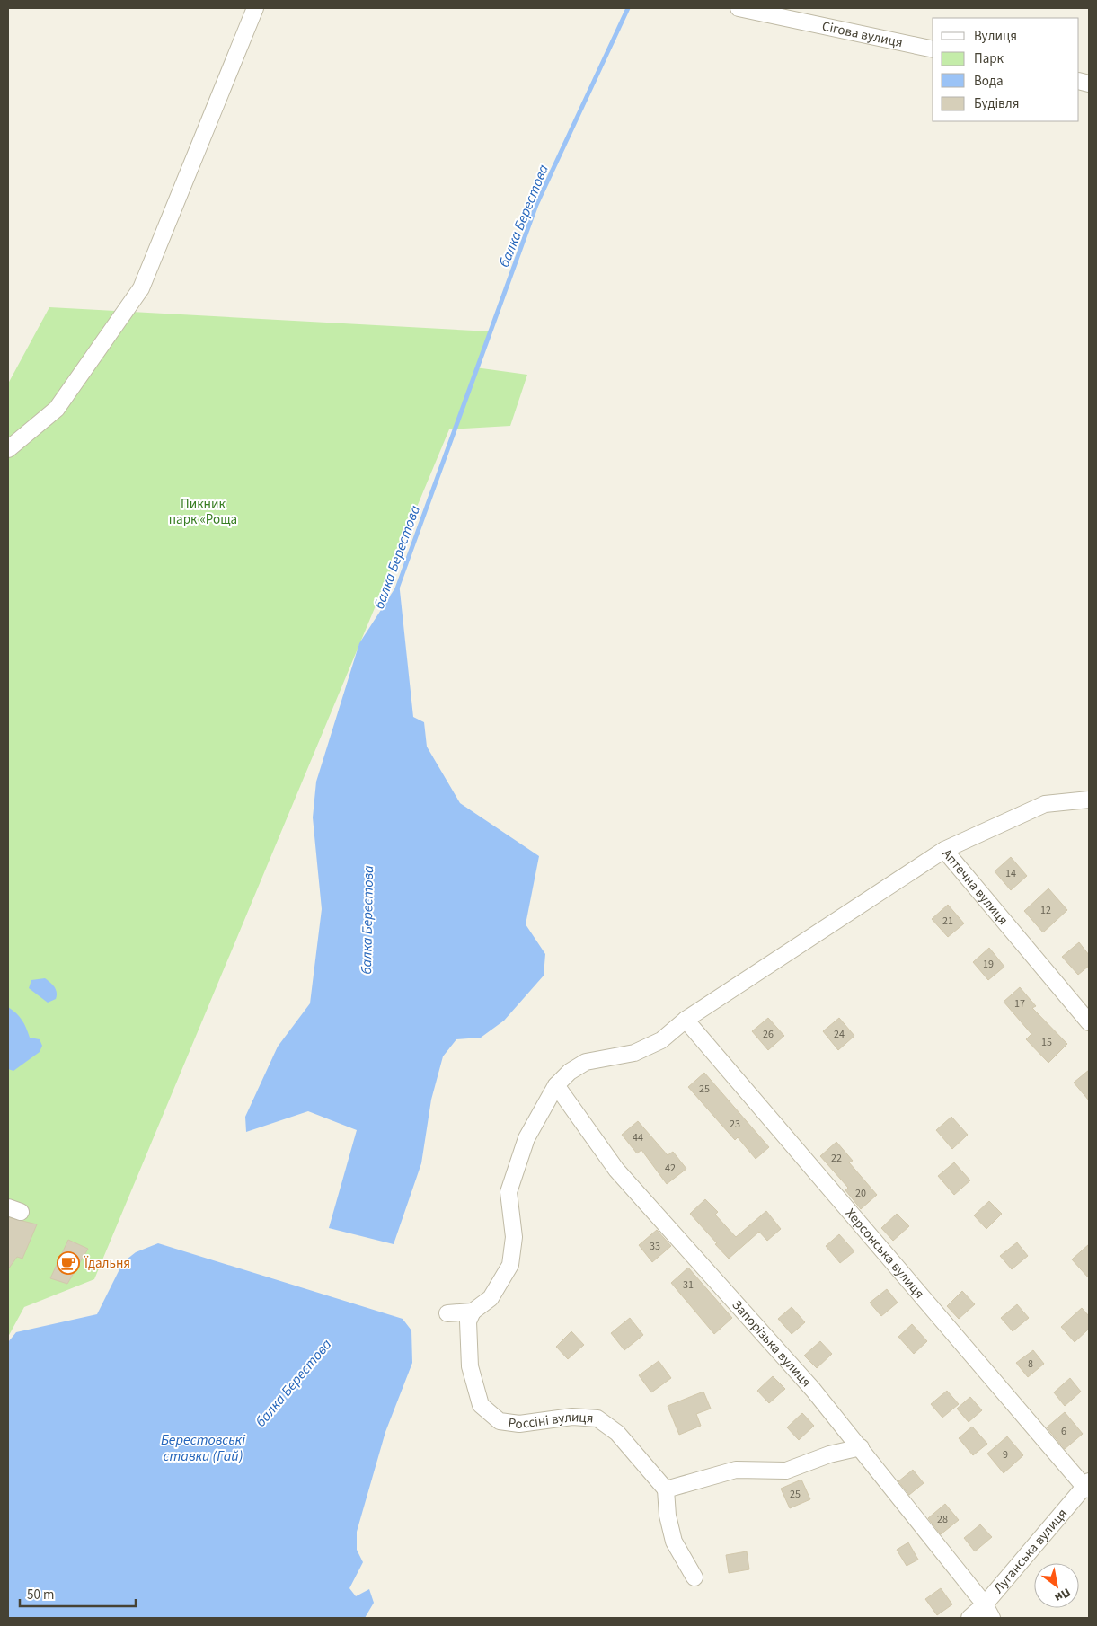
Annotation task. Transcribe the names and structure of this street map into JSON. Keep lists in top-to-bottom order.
{
  "streets": {
    "street": [
      "Сігова вулиця",
      "Аптечна вулиця",
      "Херсонська вулиця",
      "Запорізька вулиця",
      "Россіні вулиця",
      "Луганська вулиця"
    ]
  },
  "crossings": [
    ["Херсонська вулиця", "Луганська вулиця"],
    ["Запорізька вулиця", "Луганська вулиця"]
  ],
  "water": ["балка Берестова", "Берестовські ставки (Гай)"],
  "parks": ["Пикник парк «Роща"],
  "places": {
    "cafe": ["Їдальня"]
  },
  "house_numbers": [
    "14",
    "12",
    "21",
    "19",
    "17",
    "26",
    "24",
    "15",
    "25",
    "23",
    "44",
    "22",
    "42",
    "20",
    "33",
    "31",
    "8",
    "6",
    "9",
    "25",
    "28"
  ],
  "legend": [
    "Вулиця",
    "Парк",
    "Вода",
    "Будівля"
  ],
  "scale_bar": "50 m",
  "north": "bottom right"
}
